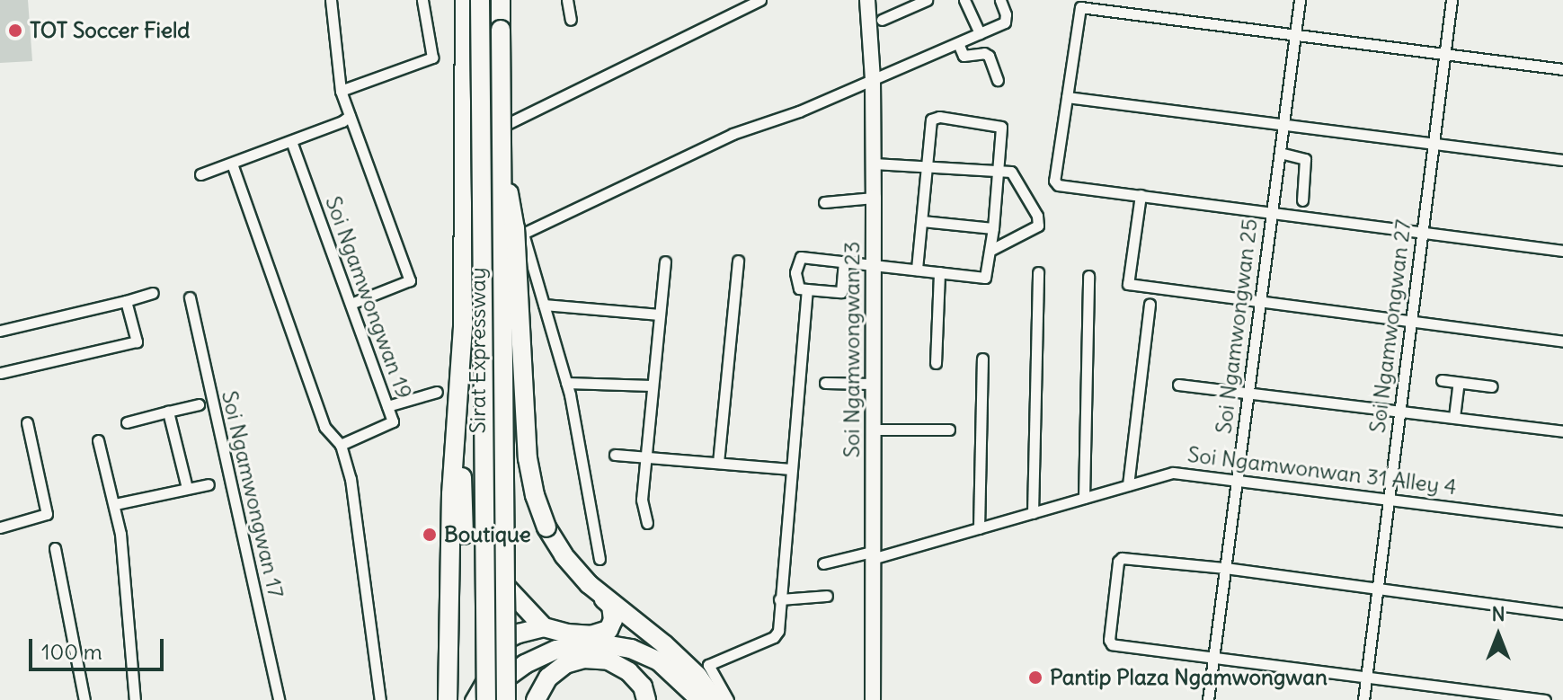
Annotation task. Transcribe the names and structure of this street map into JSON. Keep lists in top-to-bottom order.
{
  "streets": {
    "highway": ["Sirat Expressway"],
    "street": [
      "Soi Ngamwongwan 19",
      "Soi Ngamwongwan 25",
      "Soi Ngamwongwan 27",
      "Soi Ngamwongwan 23",
      "Soi Ngamwonwan 31 Alley 4",
      "Soi Ngamwongwan 17"
    ]
  },
  "crossings": [
    ["Soi Ngamwongwan 25", "Soi Ngamwonwan 31 Alley 4"],
    ["Soi Ngamwongwan 27", "Soi Ngamwonwan 31 Alley 4"],
    ["Soi Ngamwongwan 23", "Soi Ngamwonwan 31 Alley 4"]
  ],
  "places": ["TOT Soccer Field", "Boutique", "Pantip Plaza Ngamwongwan"],
  "scale_bar": "100 m",
  "north": "top"
}
